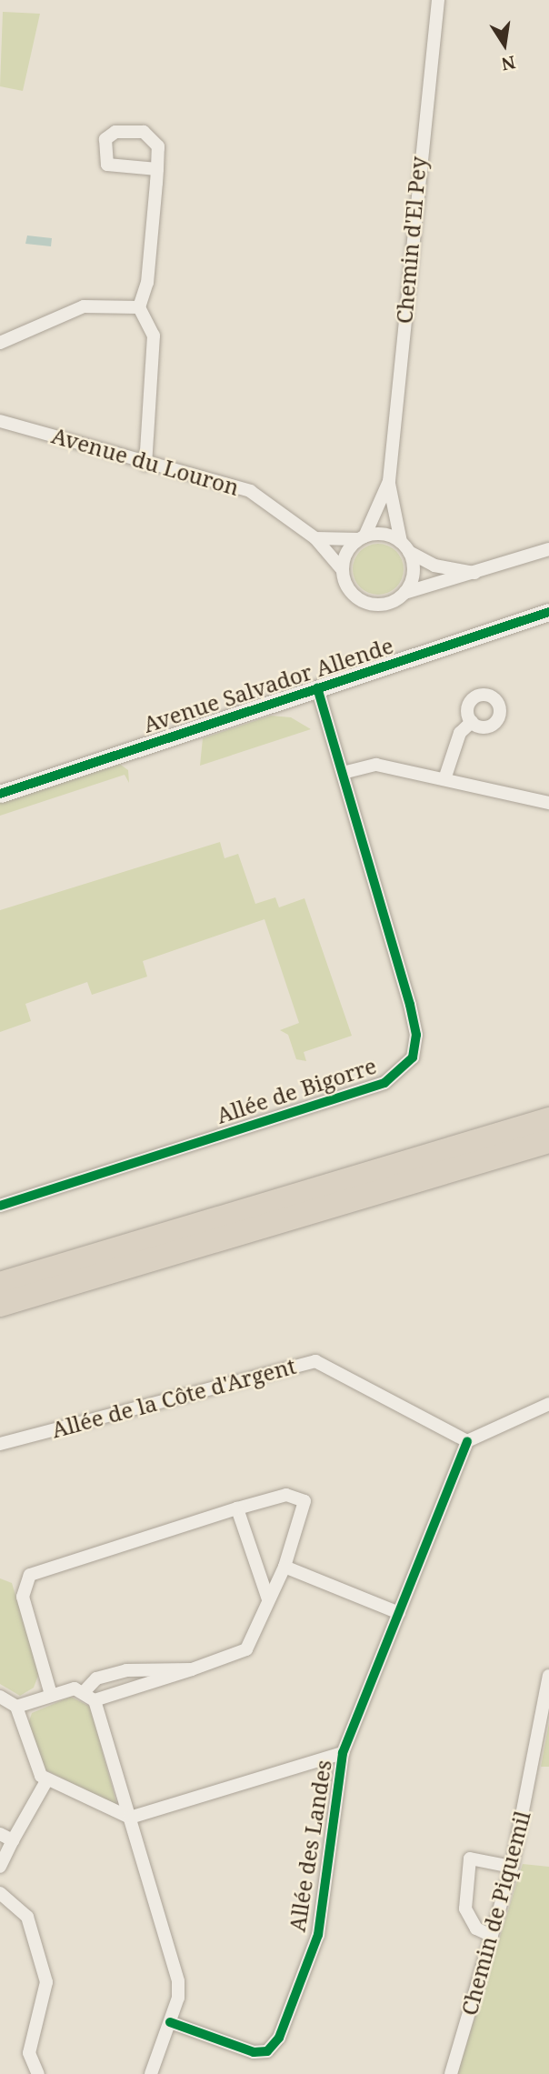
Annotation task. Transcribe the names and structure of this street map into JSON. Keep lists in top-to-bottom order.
{
  "streets": {
    "street": [
      "Chemin d'El Pey",
      "Avenue du Louron",
      "Avenue Salvador Allende",
      "Allée de Bigorre",
      "Allée de la Côte d'Argent",
      "Allée des Landes",
      "Chemin de Piquemil"
    ]
  },
  "crossings": [
    ["Chemin d'El Pey", "Avenue du Louron"],
    ["Avenue Salvador Allende", "Allée de Bigorre"],
    ["Allée de la Côte d'Argent", "Allée des Landes"]
  ],
  "north": "bottom"
}
